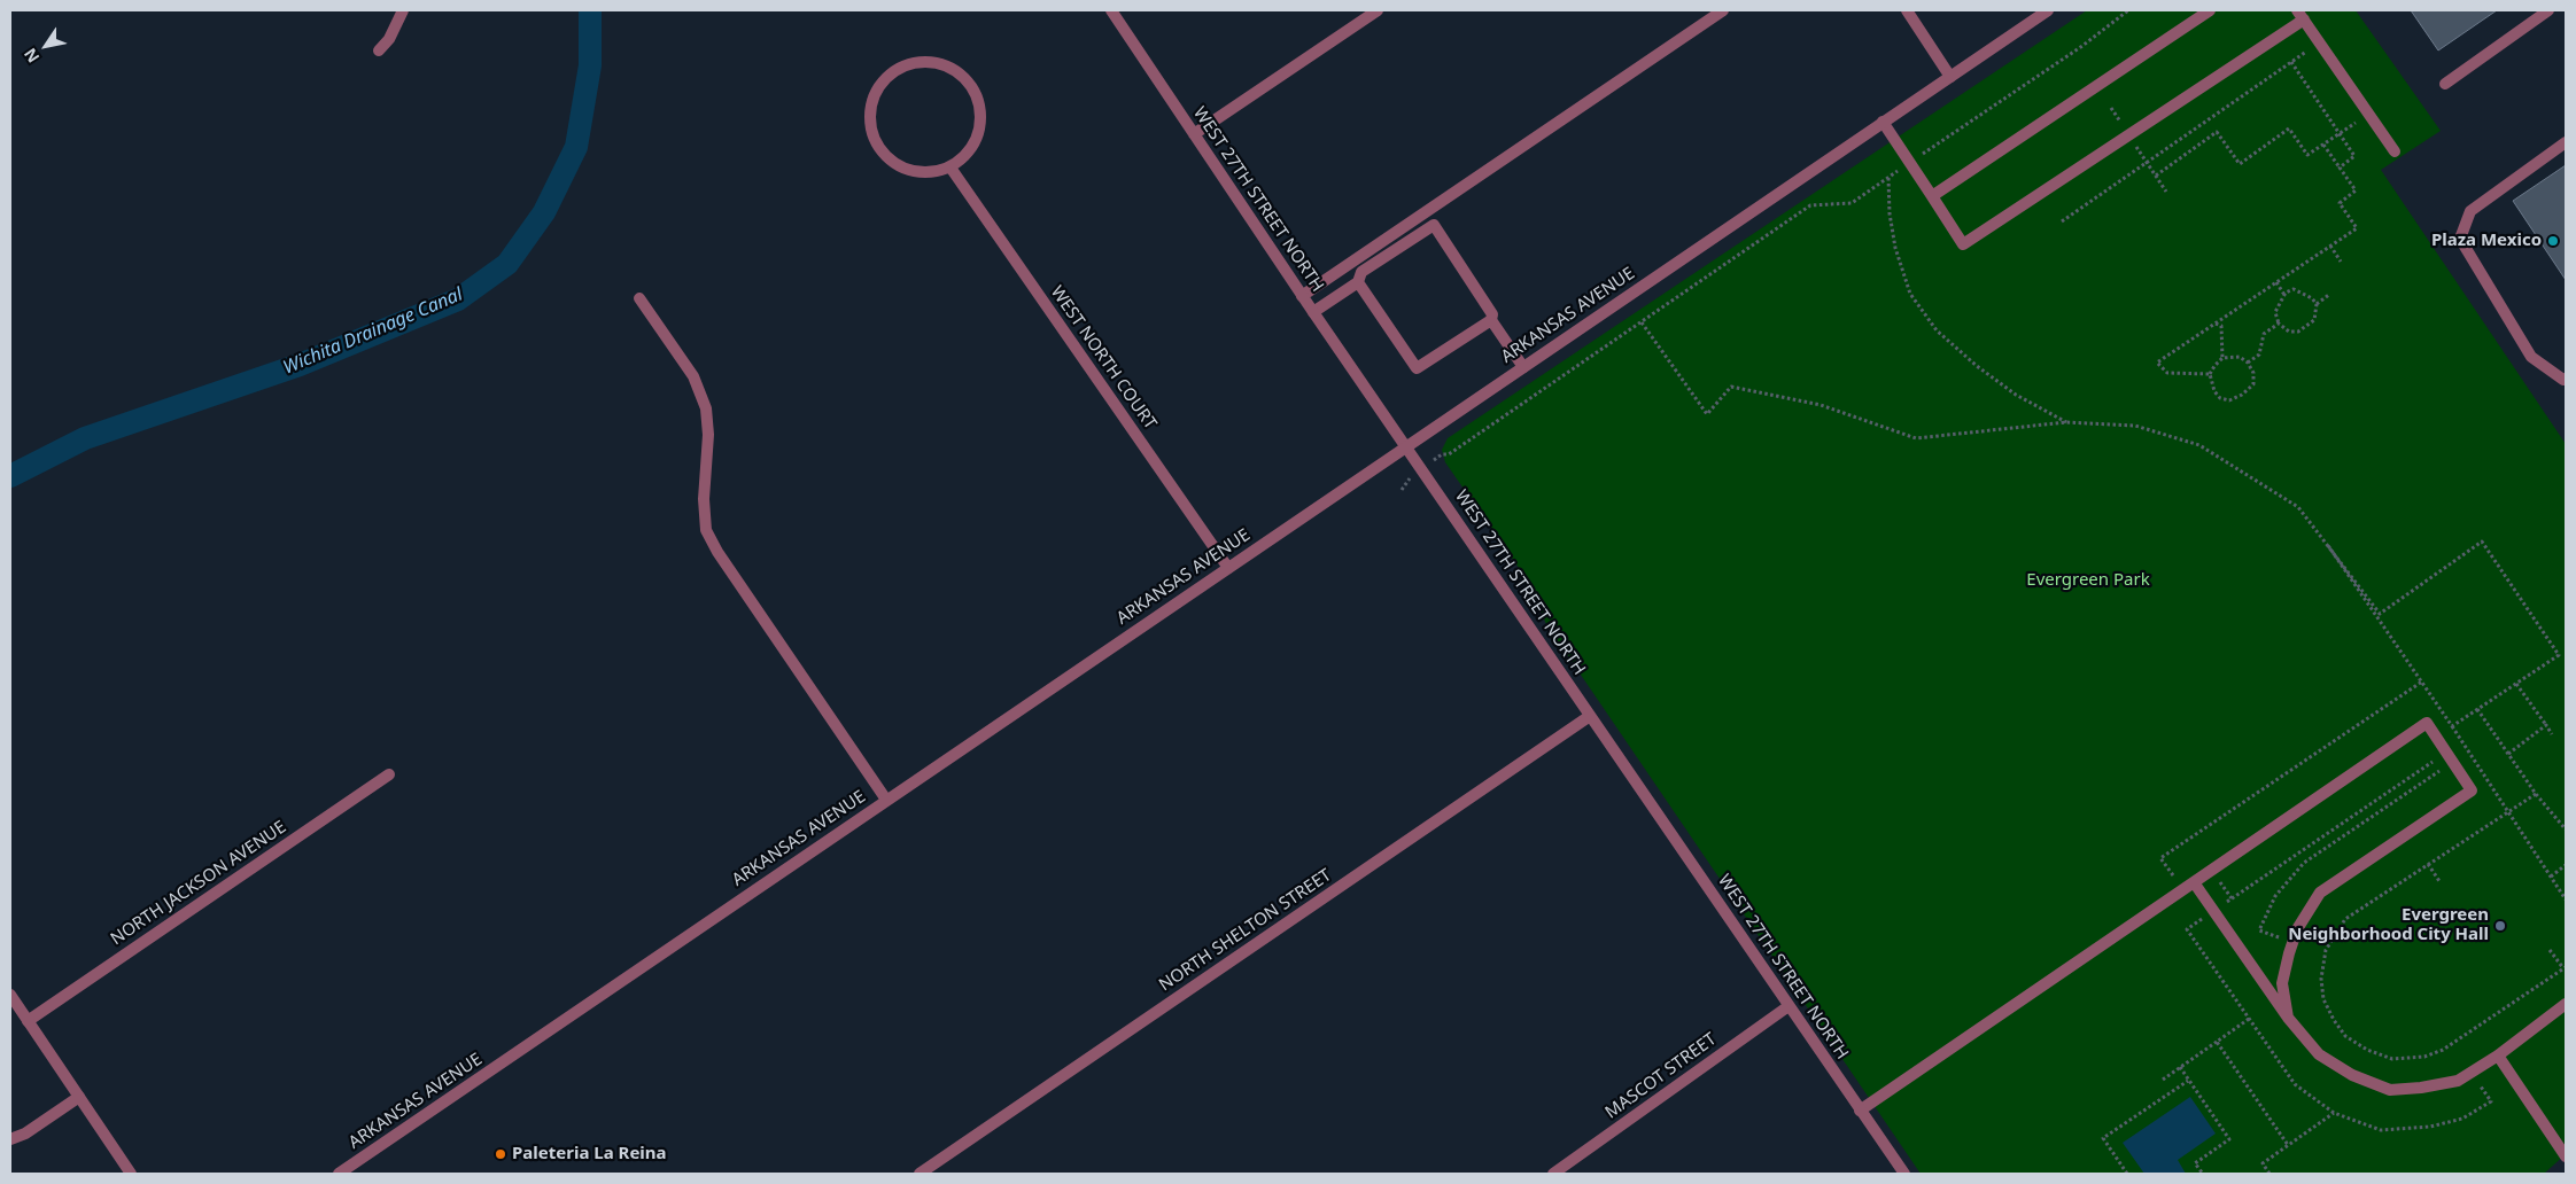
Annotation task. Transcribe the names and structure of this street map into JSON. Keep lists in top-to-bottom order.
{
  "streets": {
    "street": [
      "WEST 27TH STREET NORTH",
      "ARKANSAS AVENUE",
      "WEST NORTH COURT",
      "NORTH JACKSON AVENUE",
      "NORTH SHELTON STREET",
      "MASCOT STREET"
    ]
  },
  "crossings": [
    ["WEST 27TH STREET NORTH", "ARKANSAS AVENUE"],
    ["WEST 27TH STREET NORTH", "NORTH SHELTON STREET"],
    ["WEST 27TH STREET NORTH", "MASCOT STREET"],
    ["ARKANSAS AVENUE", "WEST NORTH COURT"]
  ],
  "water": ["Wichita Drainage Canal"],
  "parks": ["Evergreen Park"],
  "places": ["Plaza Mexico", "Evergreen Neighborhood City Hall", "Paleteria La Reina"],
  "north": "bottom left"
}
